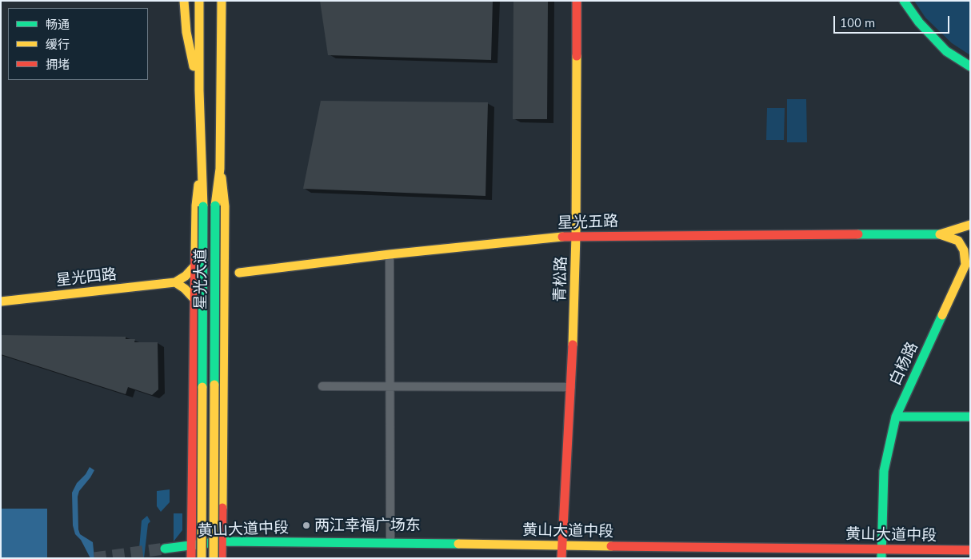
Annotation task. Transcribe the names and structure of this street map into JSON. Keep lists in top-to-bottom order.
{
  "streets": {
    "street": [
      "星光五路",
      "星光四路",
      "星光大道",
      "青松路",
      "白杨路",
      "黄山大道中段"
    ]
  },
  "crossings": [
    ["星光五路", "青松路"],
    ["星光五路", "白杨路"],
    ["青松路", "黄山大道中段"],
    ["白杨路", "黄山大道中段"]
  ],
  "places": ["两江幸福广场东"],
  "legend": ["畅通", "缓行", "拥堵"],
  "scale_bar": "100 m"
}
